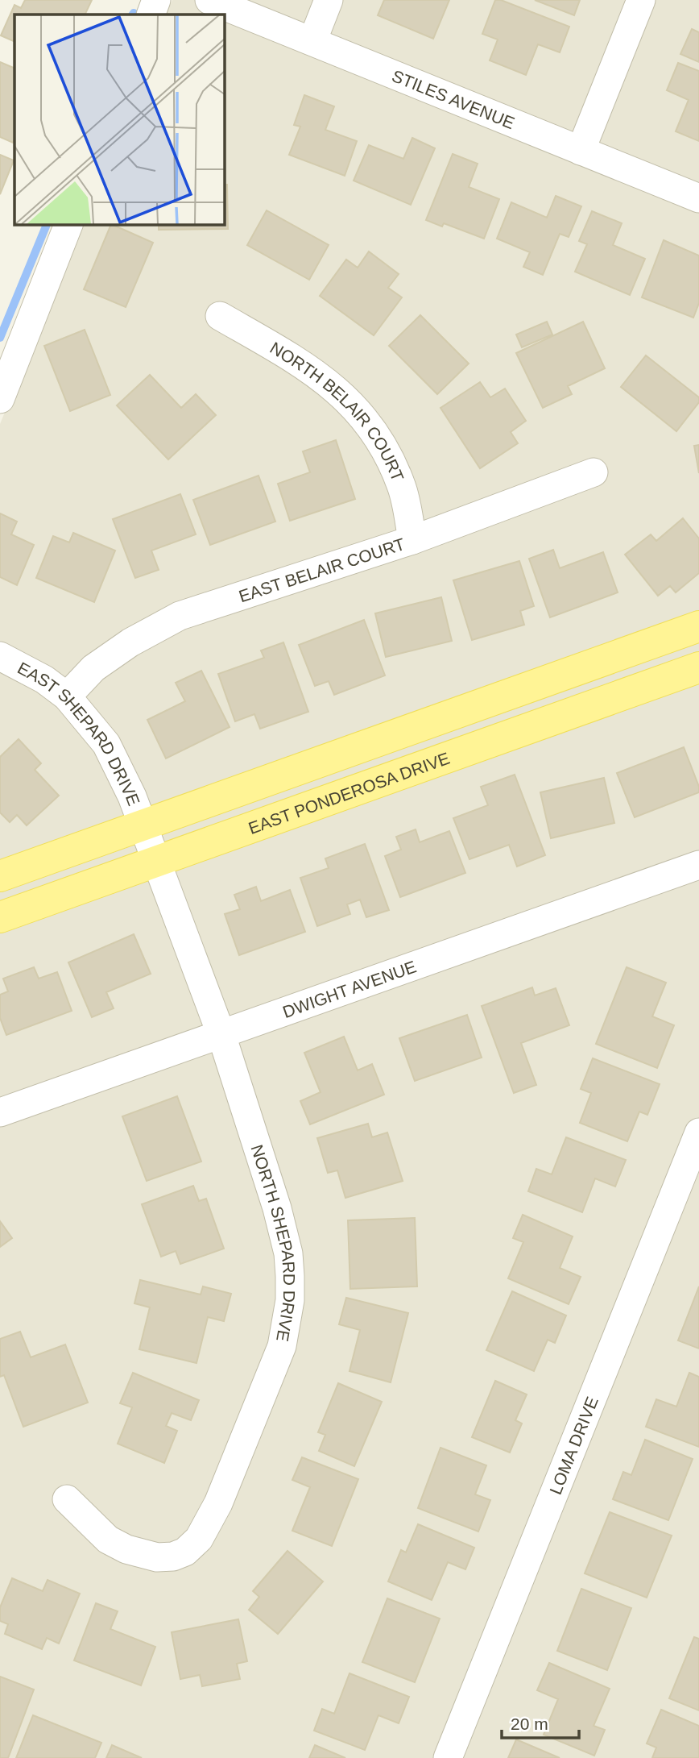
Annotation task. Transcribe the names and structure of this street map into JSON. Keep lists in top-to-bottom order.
{
  "streets": {
    "main road": ["EAST PONDEROSA DRIVE"],
    "street": [
      "STILES AVENUE",
      "NORTH BELAIR COURT",
      "EAST BELAIR COURT",
      "EAST SHEPARD DRIVE",
      "DWIGHT AVENUE",
      "NORTH SHEPARD DRIVE",
      "LOMA DRIVE"
    ]
  },
  "crossings": [
    ["NORTH BELAIR COURT", "EAST BELAIR COURT"],
    ["EAST BELAIR COURT", "EAST SHEPARD DRIVE"],
    ["EAST SHEPARD DRIVE", "NORTH SHEPARD DRIVE"],
    ["EAST PONDEROSA DRIVE", "NORTH SHEPARD DRIVE"],
    ["DWIGHT AVENUE", "NORTH SHEPARD DRIVE"]
  ],
  "scale_bar": "20 m"
}
